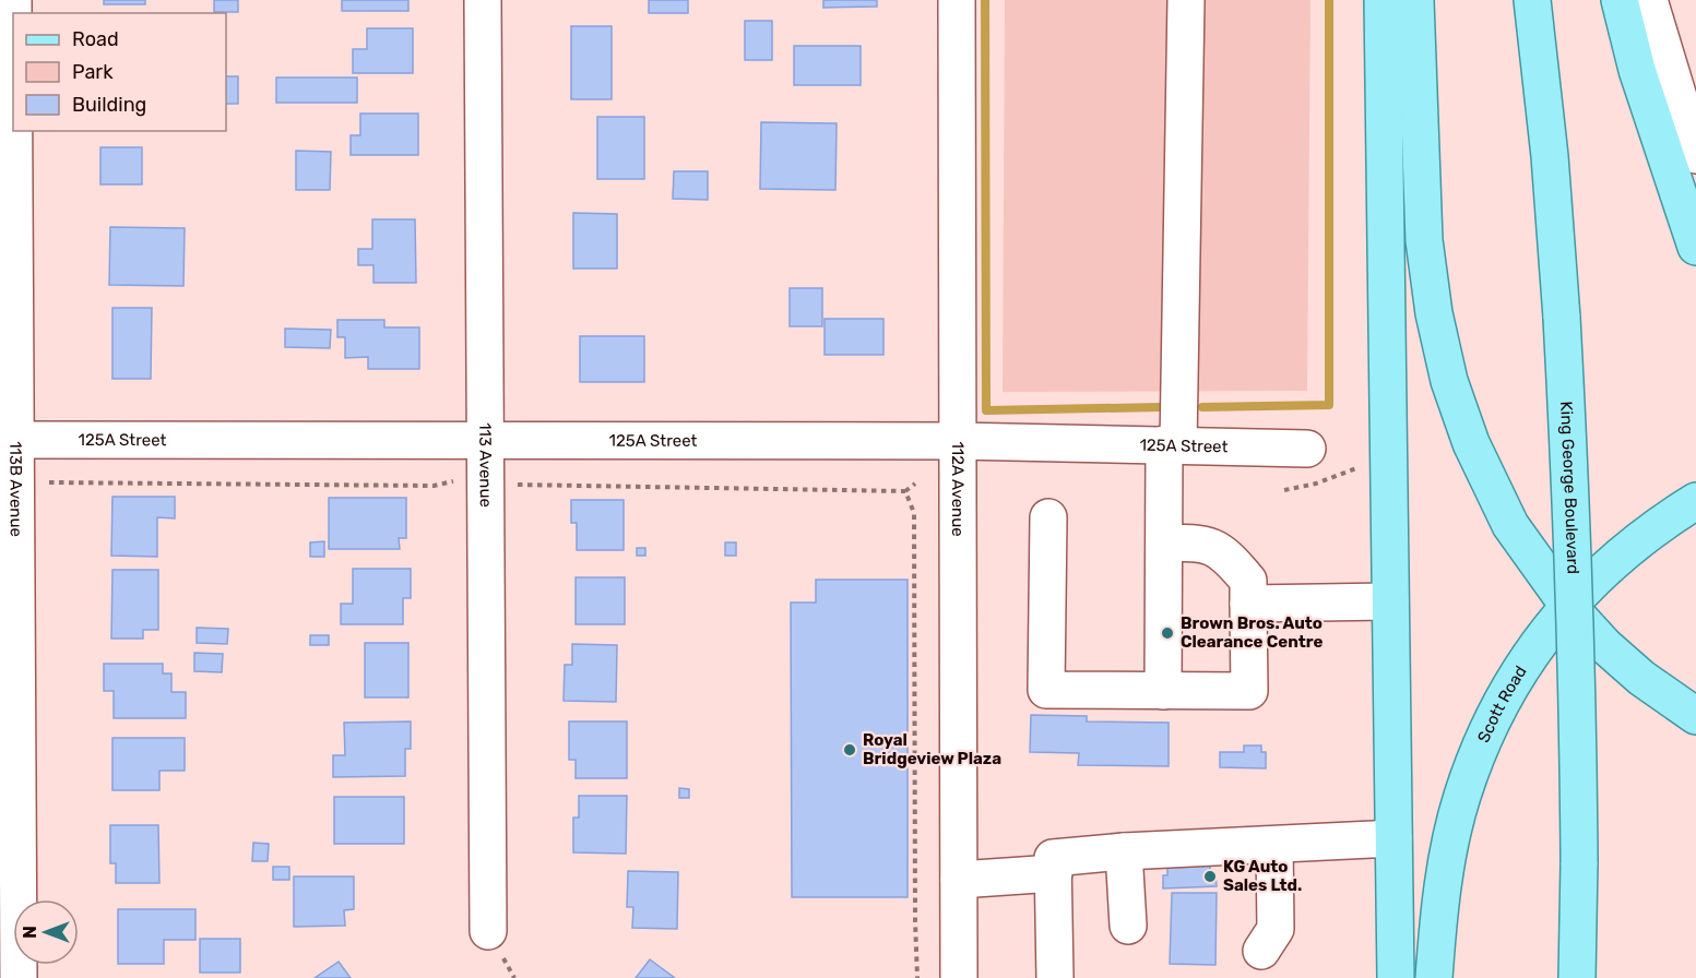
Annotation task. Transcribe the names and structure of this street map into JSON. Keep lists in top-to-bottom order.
{
  "streets": {
    "main road": ["King George Boulevard", "Scott Road"],
    "street": [
      "125A Street",
      "113 Avenue",
      "113B Avenue",
      "112A Avenue"
    ]
  },
  "crossings": [
    ["125A Street", "113 Avenue"],
    ["125A Street", "113B Avenue"],
    ["125A Street", "112A Avenue"]
  ],
  "places": ["Brown Bros. Auto Clearance Centre", "Royal Bridgeview Plaza", "KG Auto Sales Ltd."],
  "legend": ["Road", "Park", "Building"],
  "north": "left"
}
